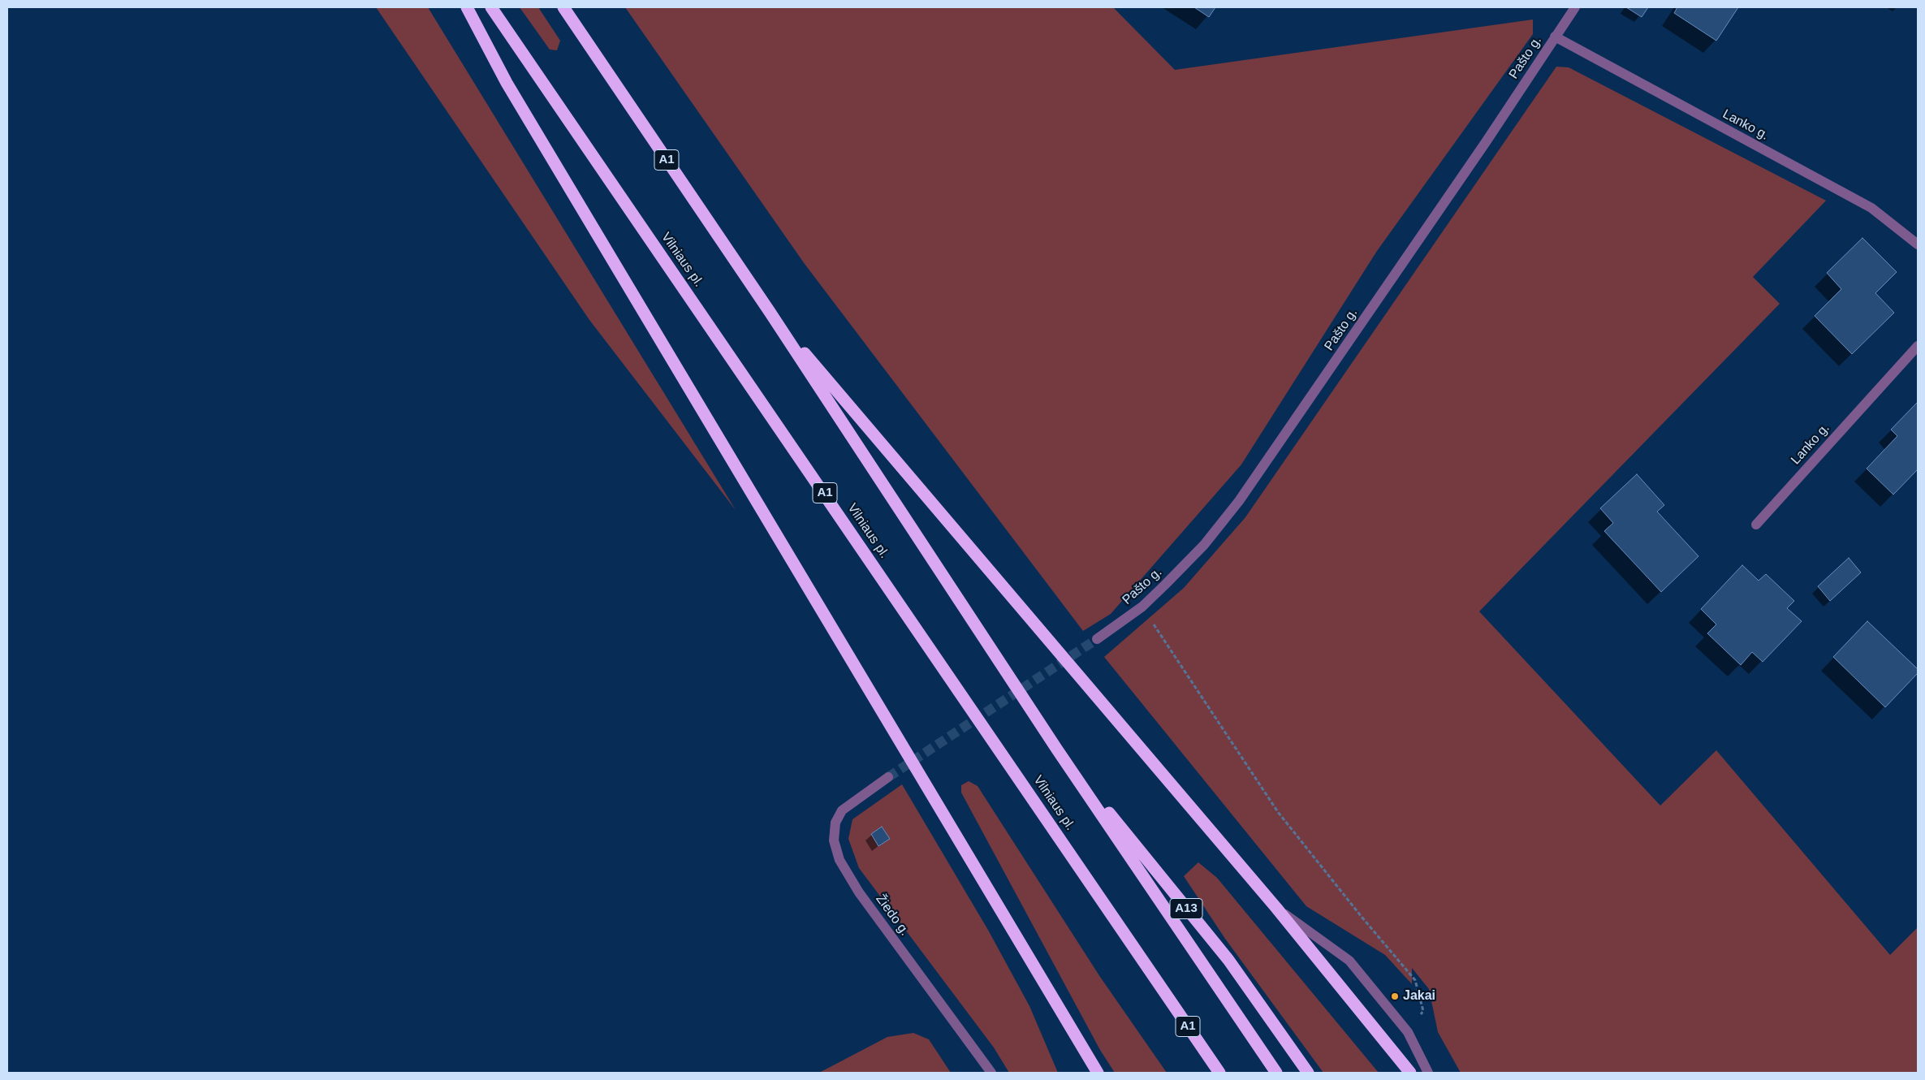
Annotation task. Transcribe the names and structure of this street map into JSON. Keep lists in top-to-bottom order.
{
  "streets": {
    "highway": ["A1", "Vilniaus pl.", "A13"],
    "street": ["Pašto g.", "Lanko g.", "Žiedo g."]
  },
  "crossings": [
    ["Pašto g.", "Lanko g."],
    ["A1", "A13"]
  ],
  "places": ["Jakai"]
}
